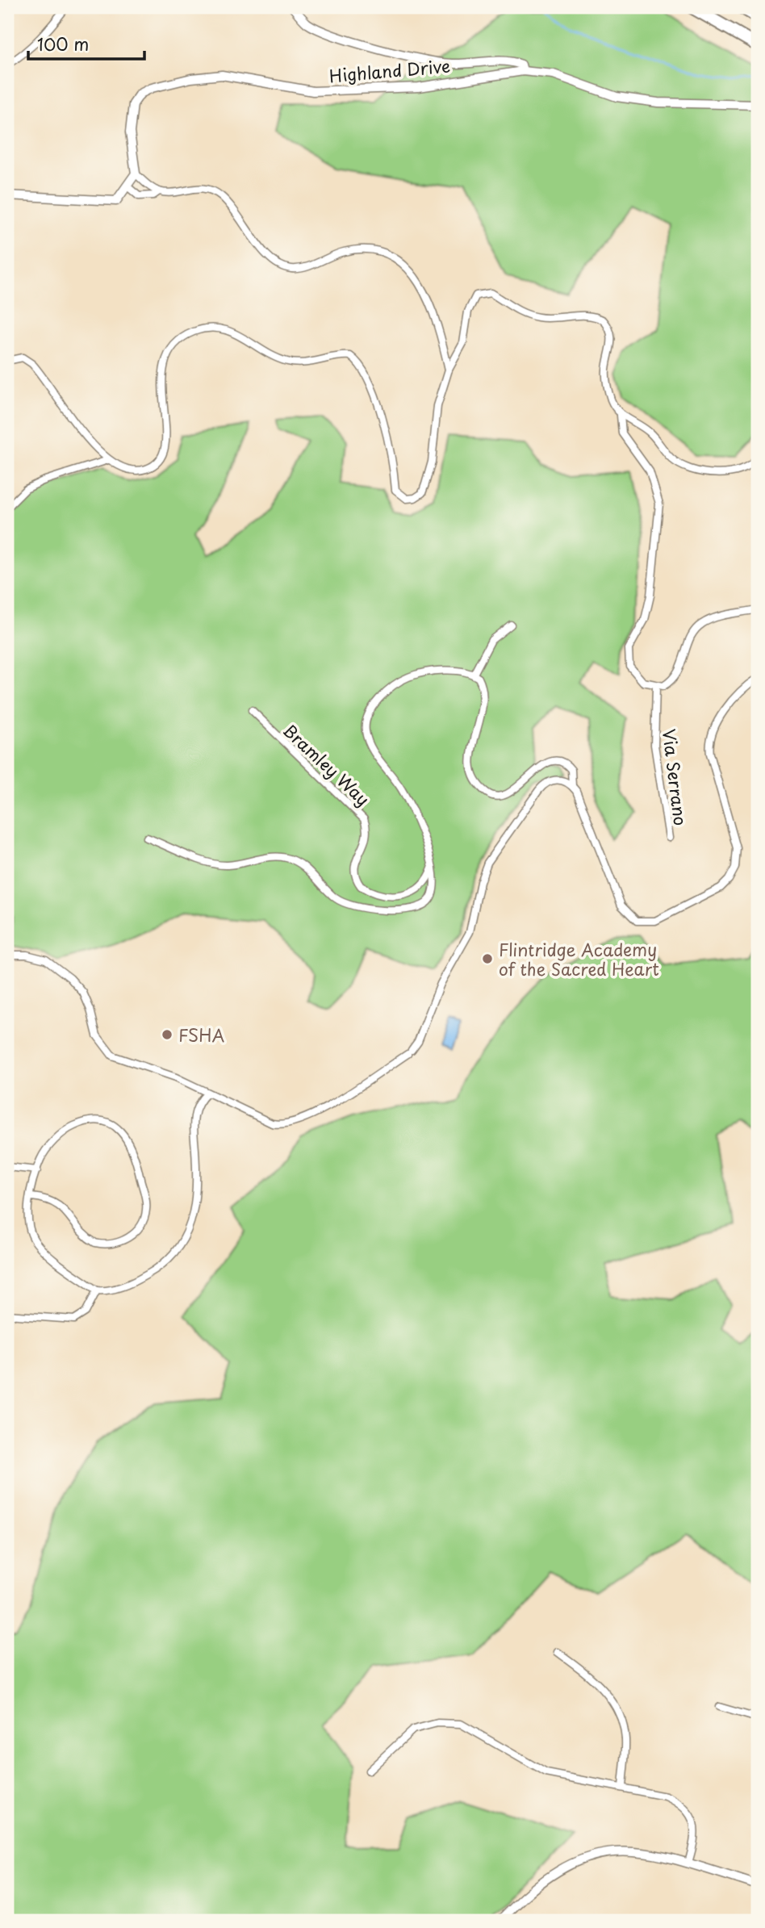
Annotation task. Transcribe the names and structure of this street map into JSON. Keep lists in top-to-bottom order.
{
  "streets": {
    "street": ["Highland Drive", "Bramley Way", "Via Serrano"]
  },
  "places": ["Flintridge Academy of the Sacred Heart", "FSHA"],
  "scale_bar": "100 m"
}
